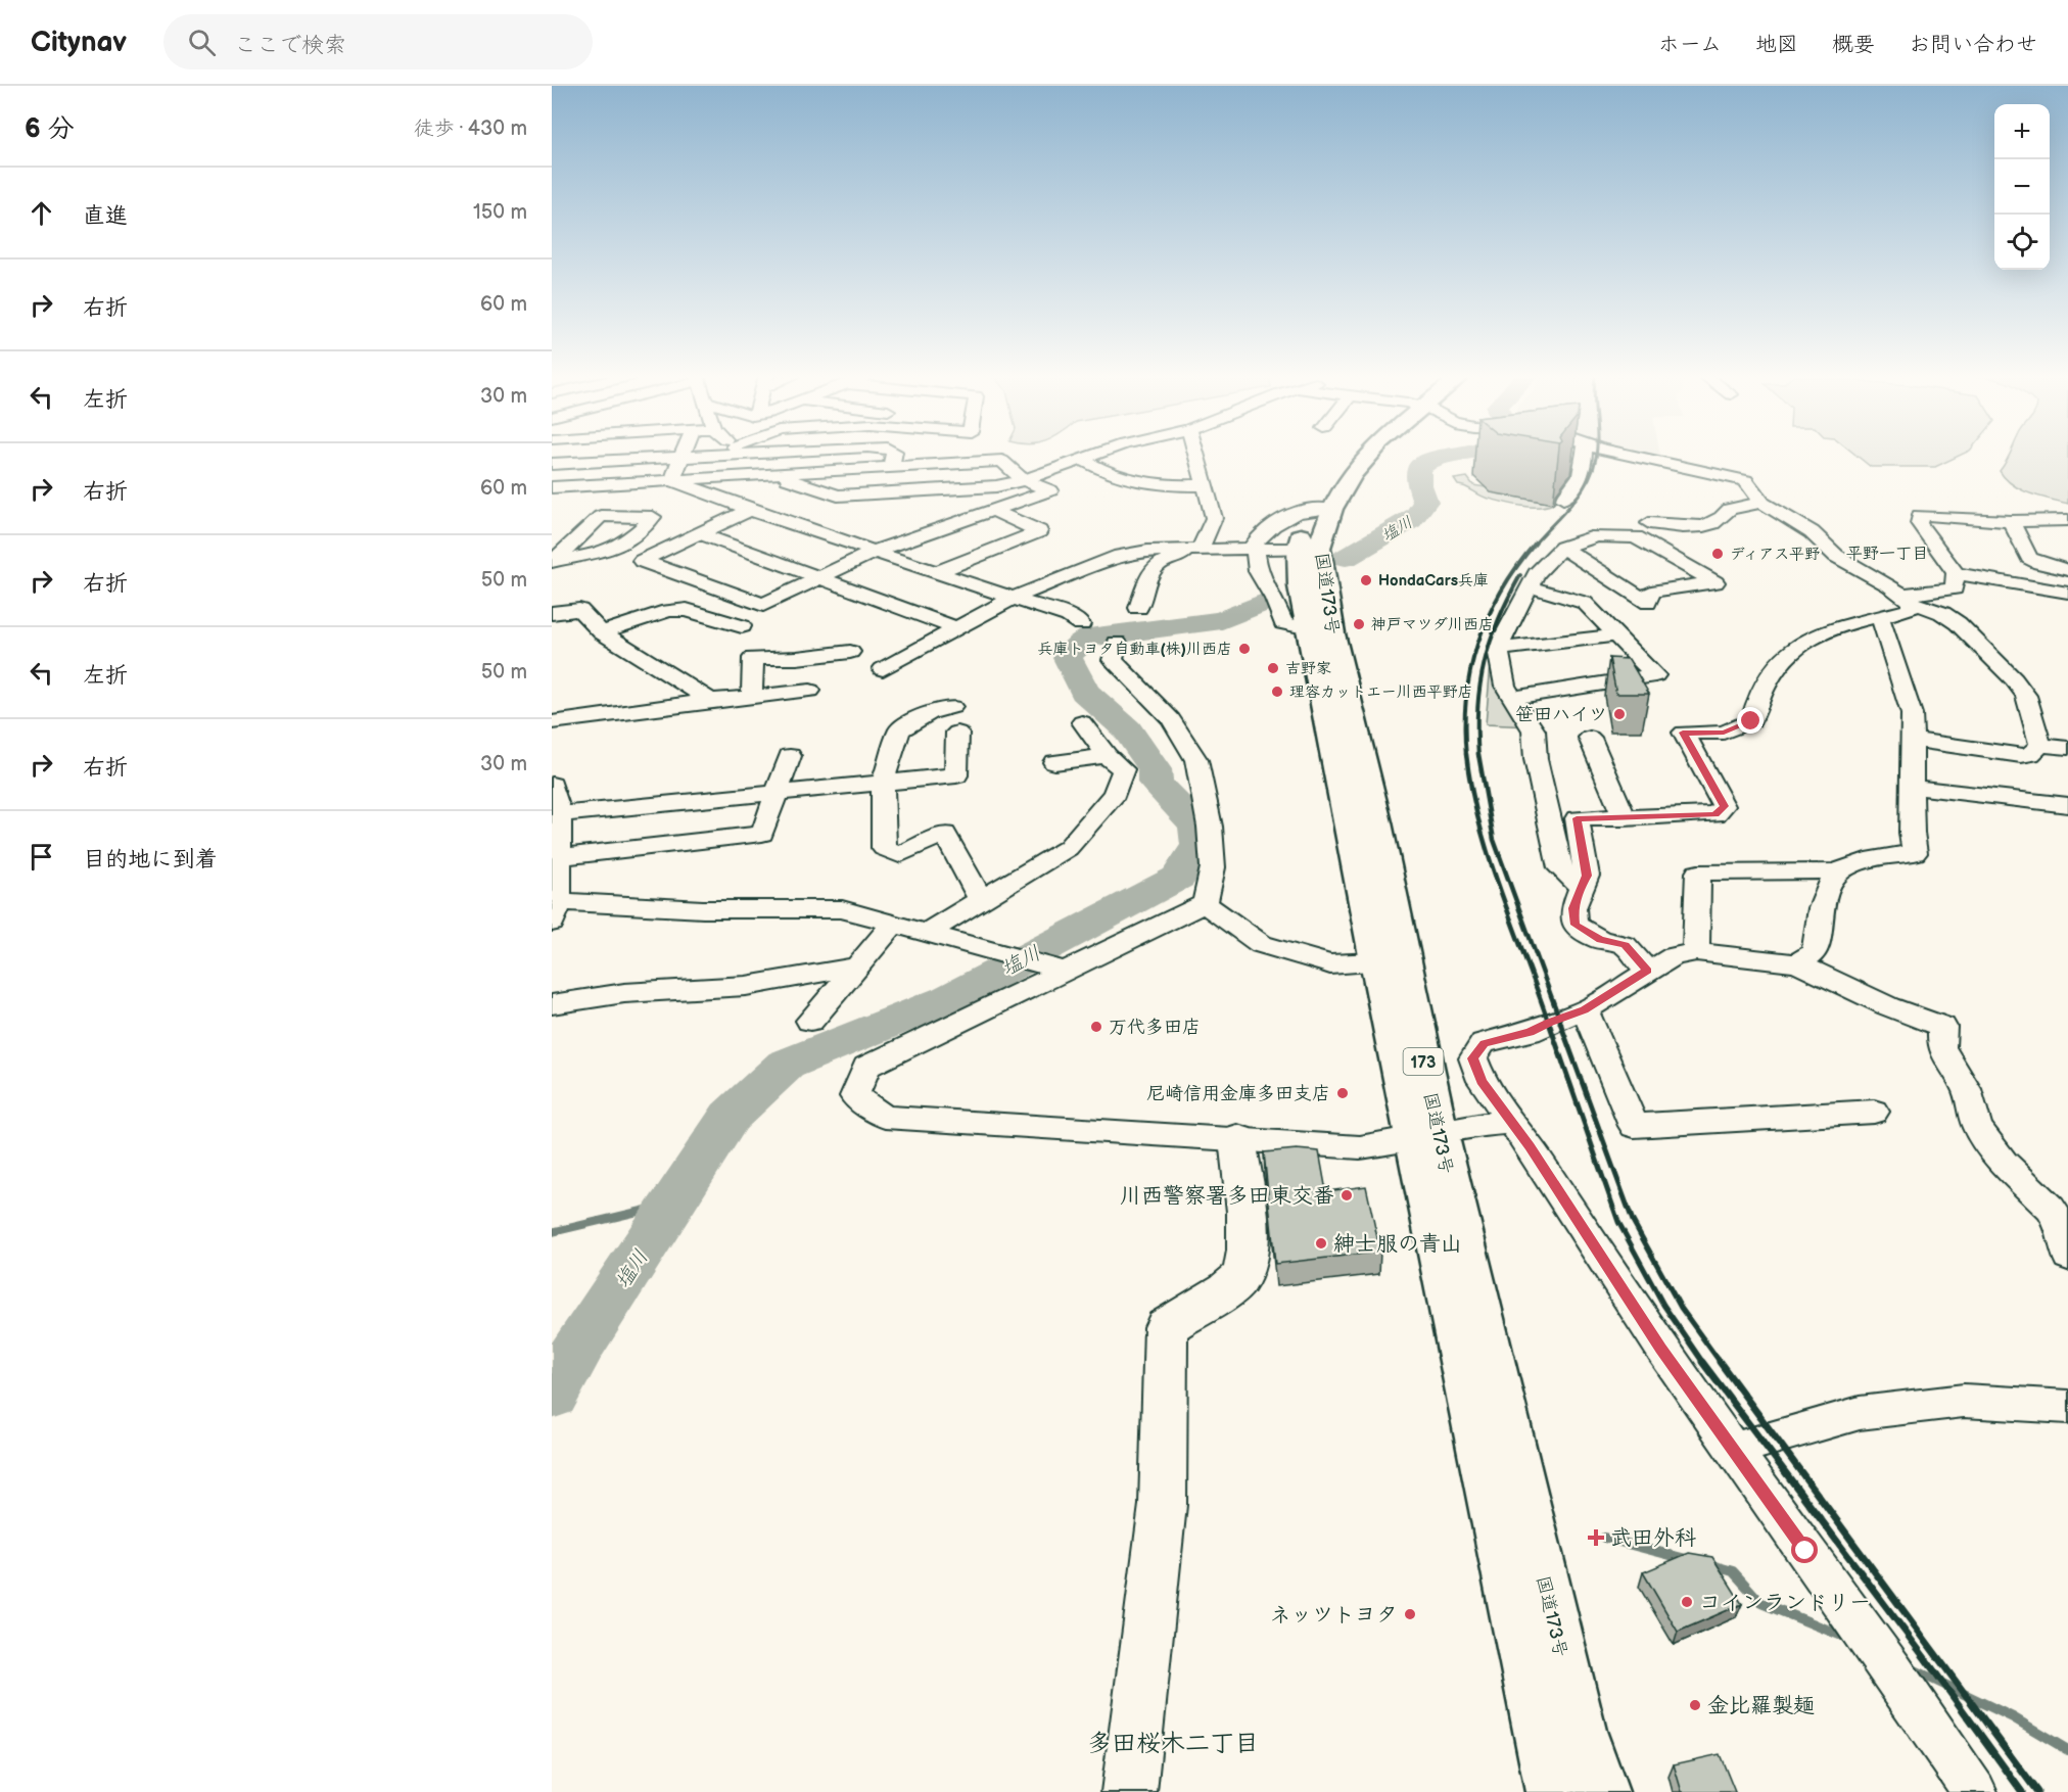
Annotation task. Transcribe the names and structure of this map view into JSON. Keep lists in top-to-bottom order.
{
  "streets": {
    "highway": ["国道173号", "173"]
  },
  "districts": ["平野一丁目", "多田桜木二丁目"],
  "water": ["塩川"],
  "places": {
    "other": [
      "ディアス平野",
      "HondaCars兵庫",
      "神戸マツダ川西店",
      "兵庫トヨタ自動車(株)川西店",
      "吉野家",
      "理容カットエー川西平野店",
      "笹田ハイツ",
      "万代多田店",
      "尼崎信用金庫多田支店",
      "川西警察署多田東交番",
      "紳士服の青山",
      "コインランドリー",
      "ネッツトヨタ",
      "金比羅製麺"
    ],
    "health": ["武田外科"]
  },
  "page": {
    "header": "Citynav",
    "search": "ここで検索",
    "nav": [
      "ホーム",
      "地図",
      "概要",
      "お問い合わせ"
    ],
    "heading": ["6 分", "徒歩 · 430 m"],
    "map_buttons": ["+", "−"],
    "list": [
      ["直進", "150 m"],
      ["右折", "60 m"],
      ["左折", "30 m"],
      ["右折", "60 m"],
      ["右折", "50 m"],
      ["左折", "50 m"],
      ["右折", "30 m"],
      "目的地に到着"
    ]
  }
}
